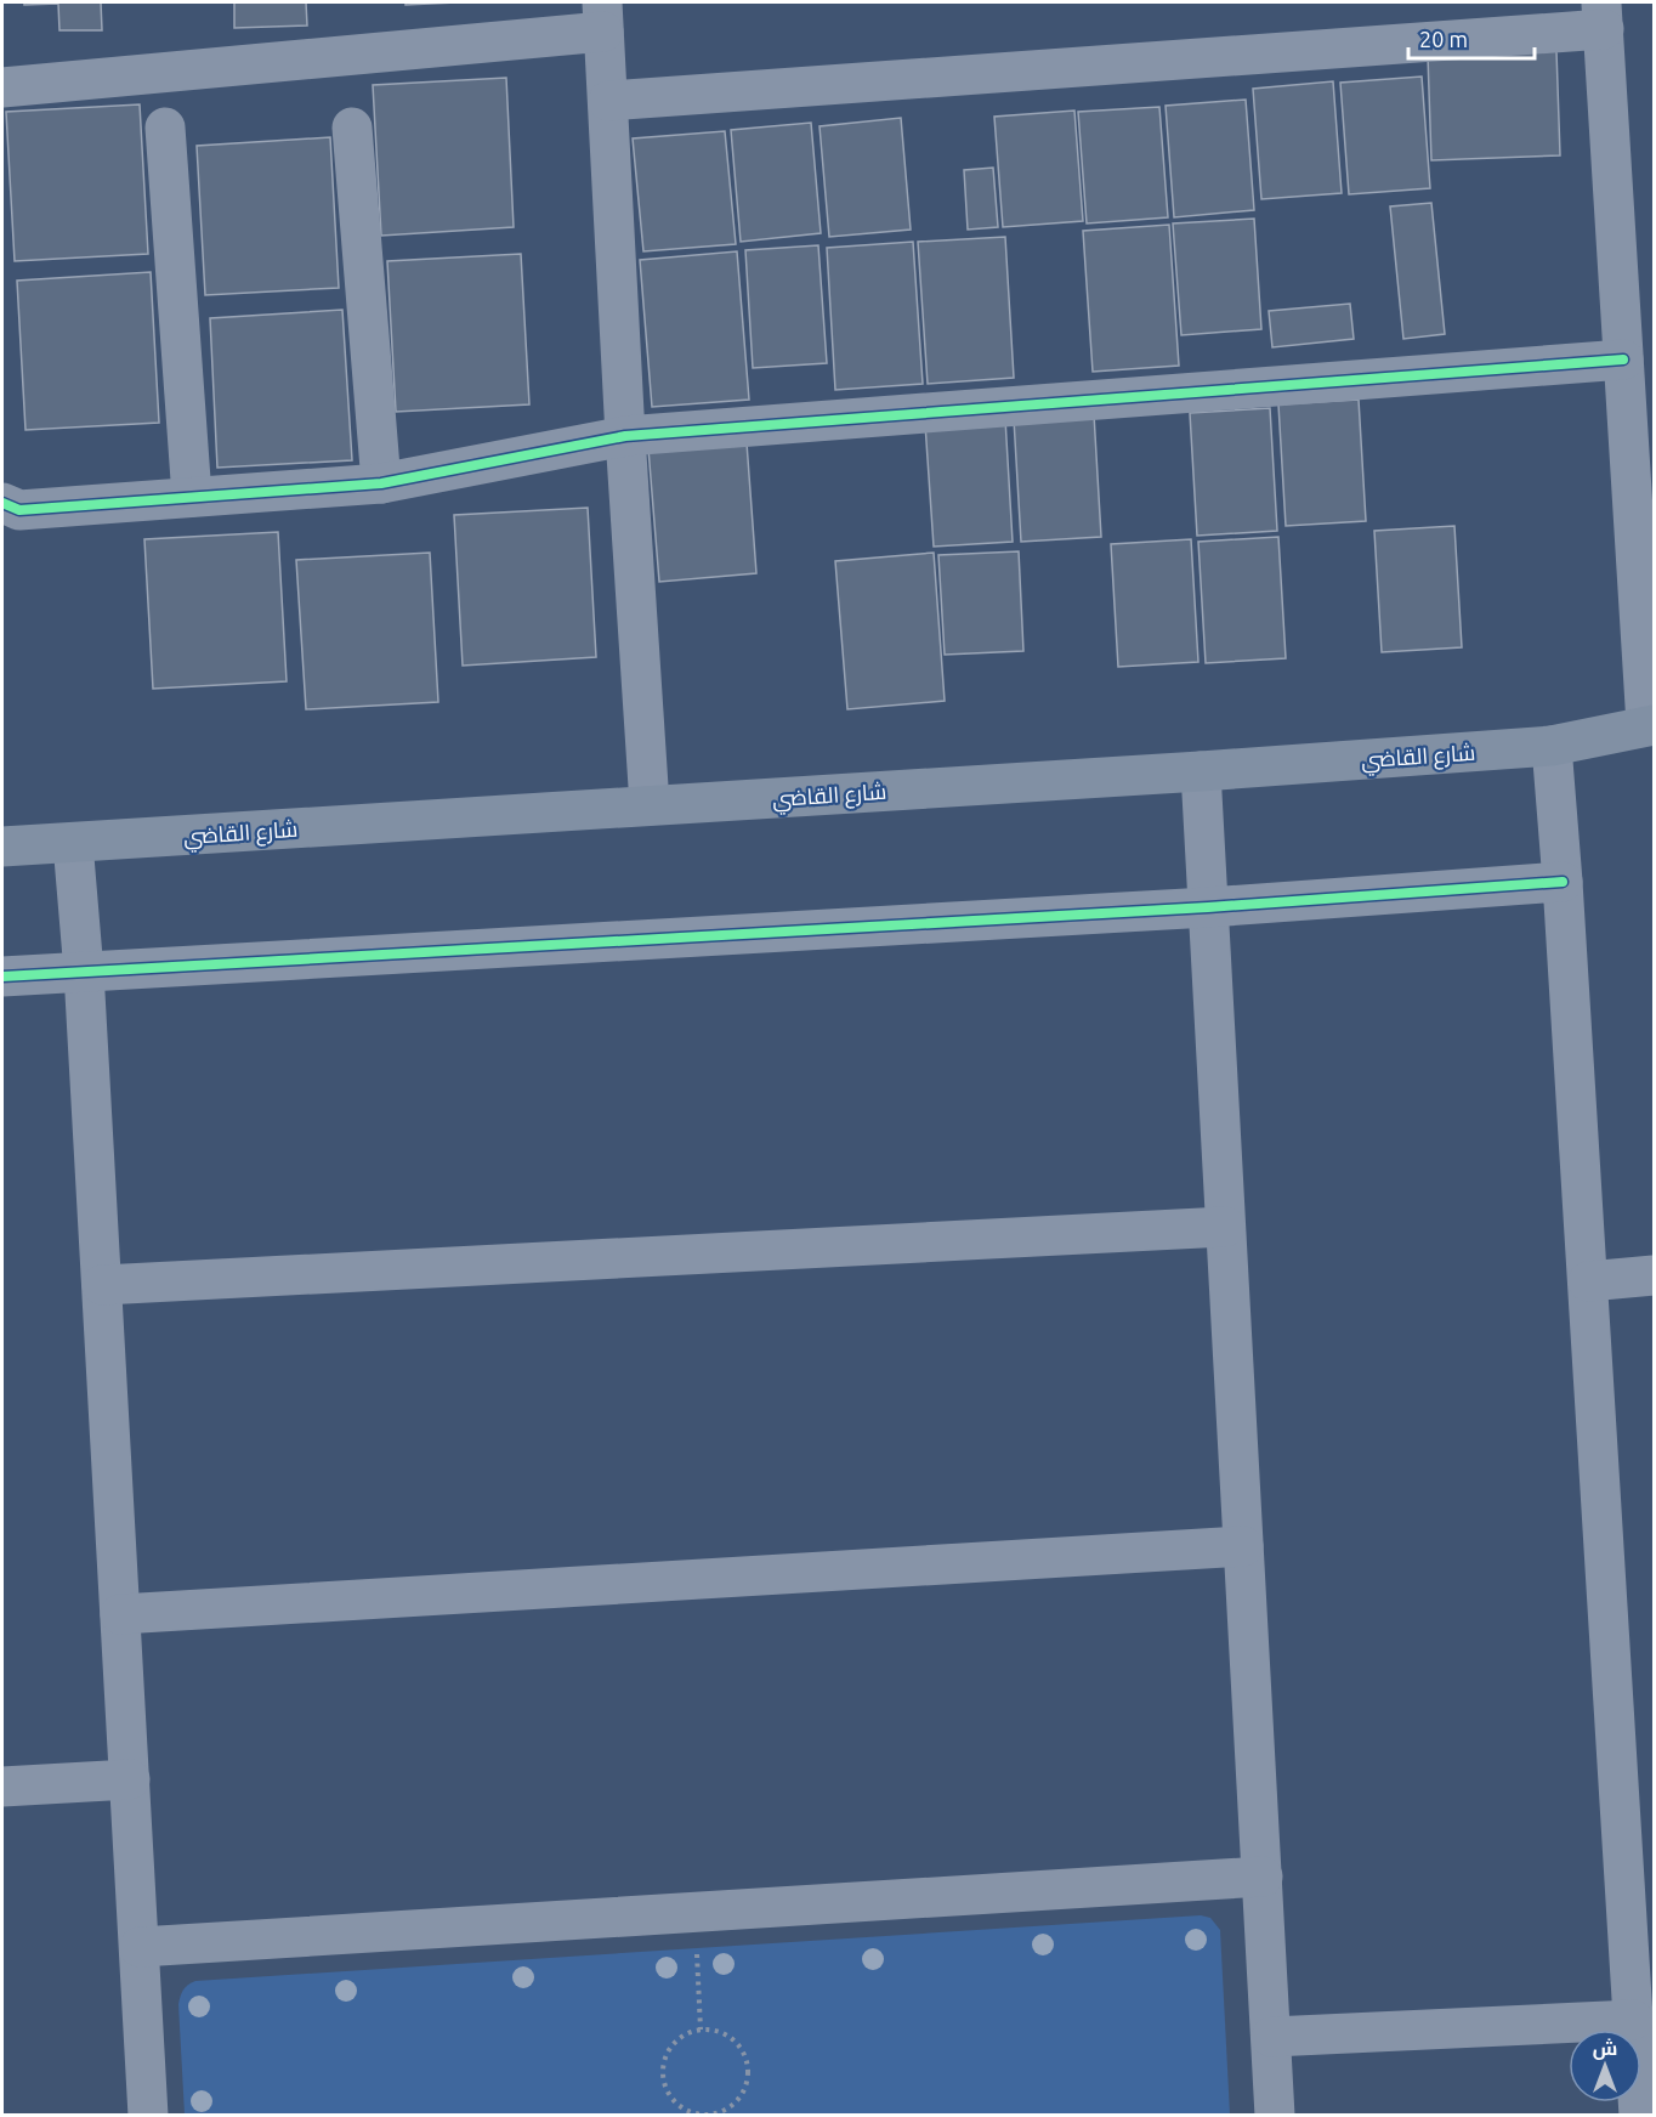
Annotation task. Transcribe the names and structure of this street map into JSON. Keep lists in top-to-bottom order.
{
  "streets": {
    "main road": ["شارع القاضي"]
  },
  "scale_bar": "20 m",
  "north": "top"
}
